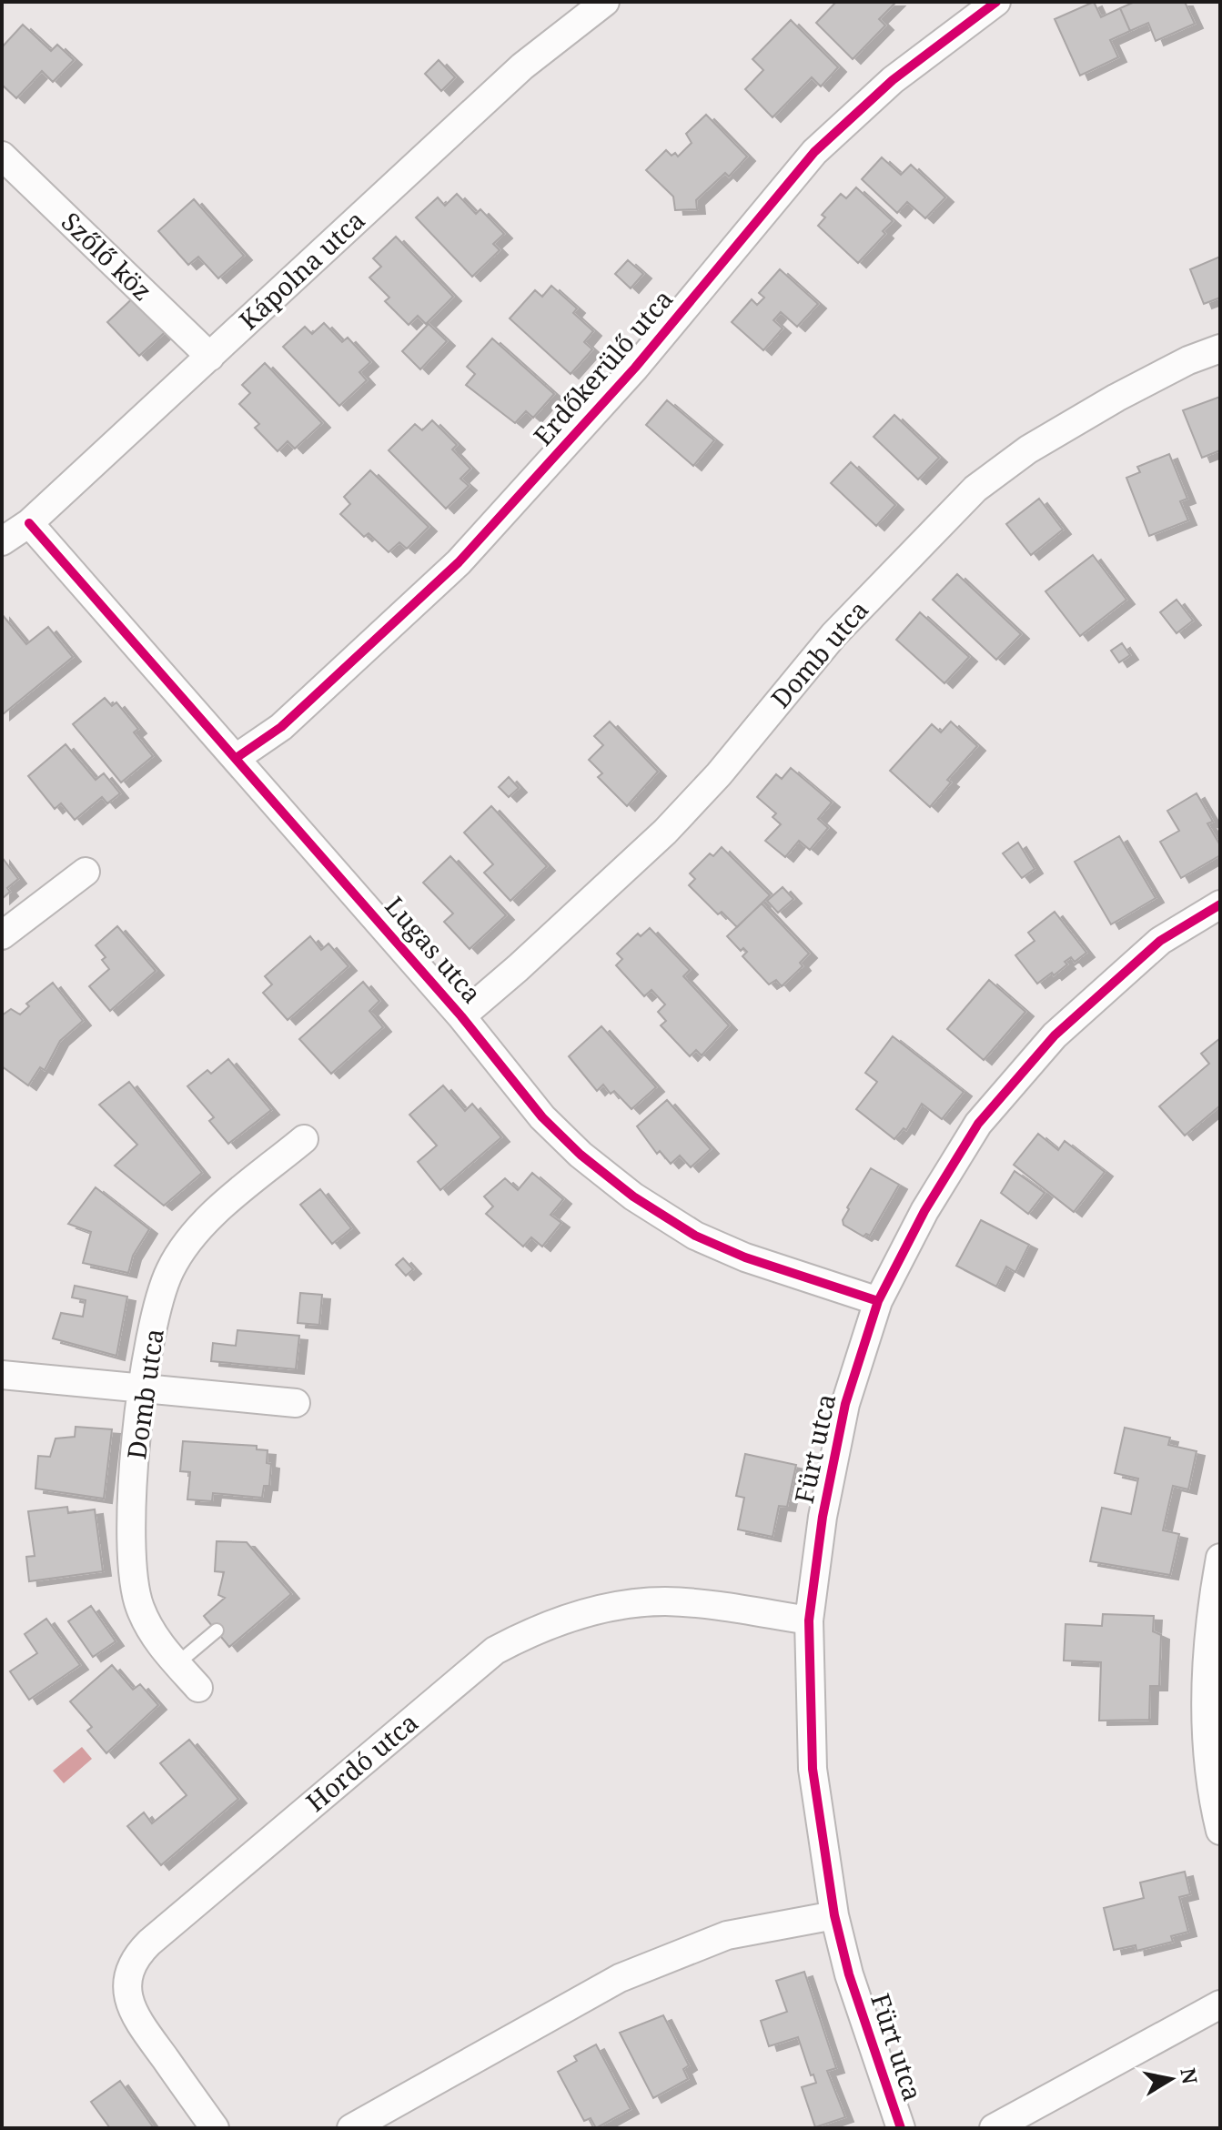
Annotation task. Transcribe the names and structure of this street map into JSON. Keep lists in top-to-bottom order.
{
  "streets": {
    "street": [
      "Szőlő köz",
      "Kápolna utca",
      "Erdőkerülő utca",
      "Domb utca",
      "Lugas utca",
      "Fürt utca",
      "Hordó utca"
    ]
  },
  "crossings": [
    ["Szőlő köz", "Kápolna utca"],
    ["Kápolna utca", "Lugas utca"],
    ["Erdőkerülő utca", "Lugas utca"],
    ["Domb utca", "Lugas utca"],
    ["Lugas utca", "Fürt utca"],
    ["Fürt utca", "Hordó utca"]
  ],
  "north": "right"
}
